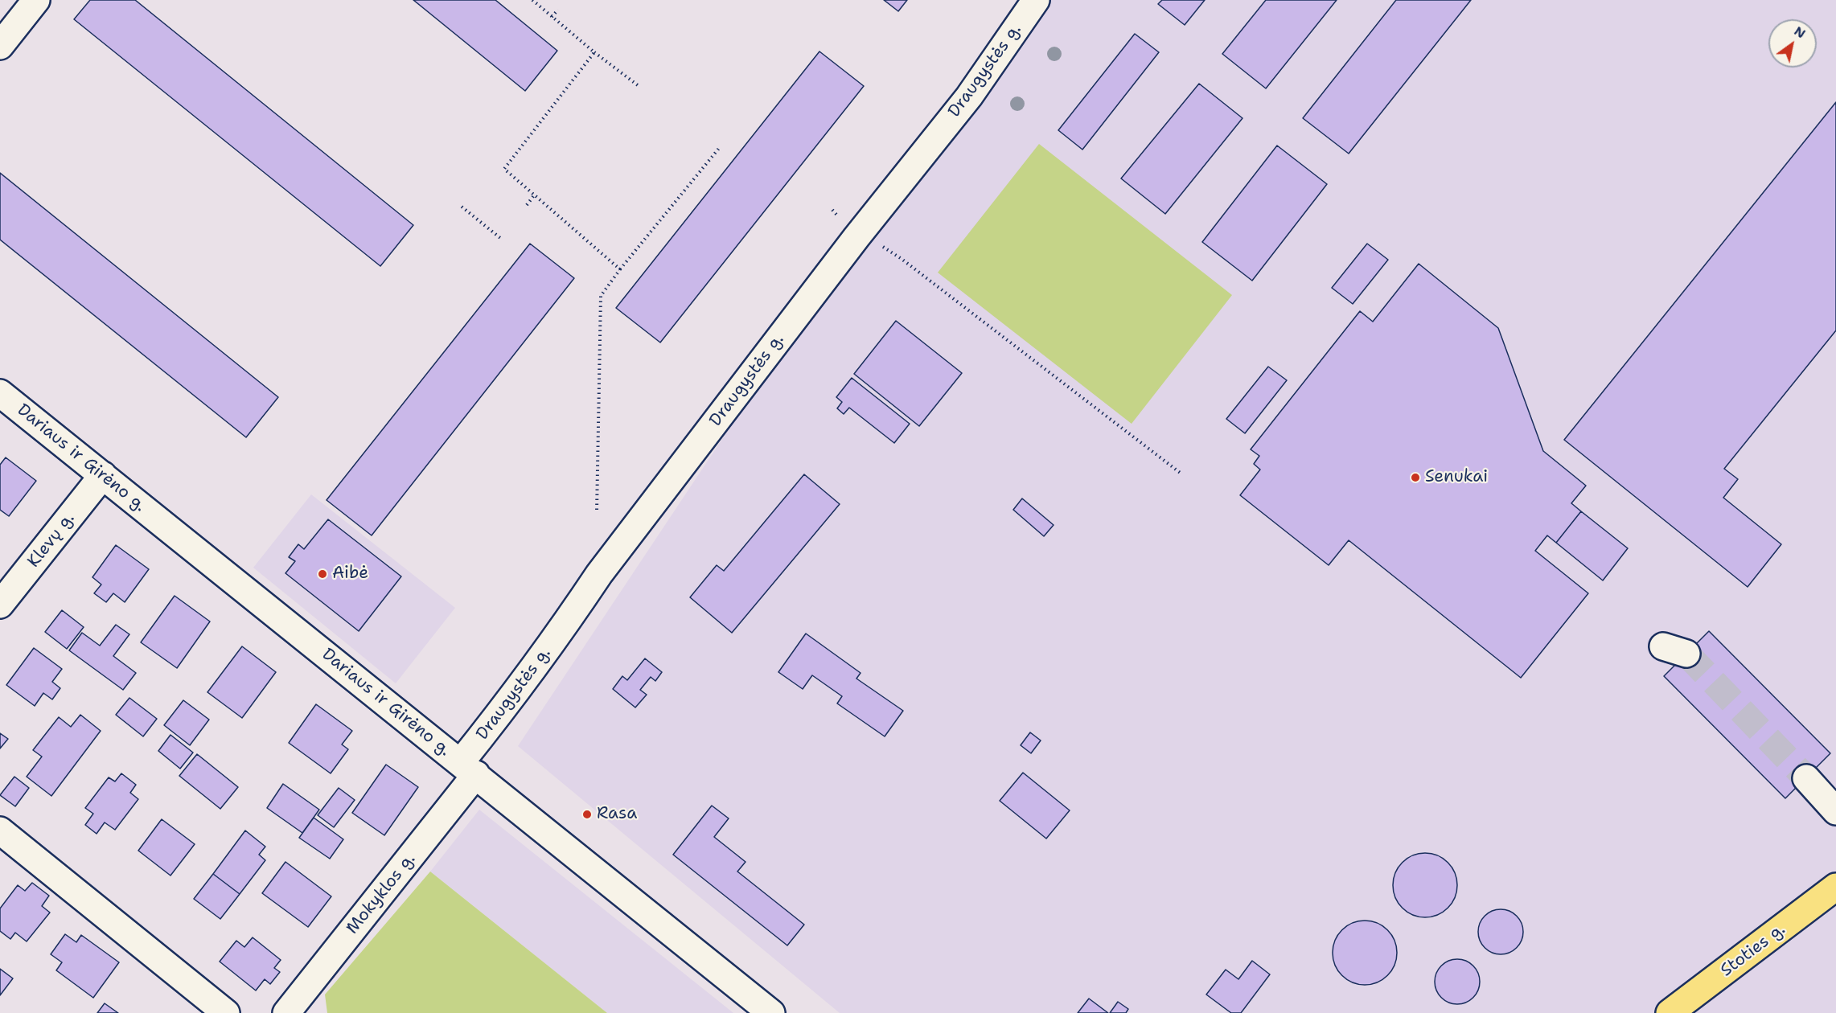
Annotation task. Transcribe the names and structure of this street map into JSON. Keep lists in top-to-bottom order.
{
  "streets": {
    "main road": ["Stoties g."],
    "street": [
      "Draugystės g.",
      "Dariaus ir Girėno g.",
      "Klevų g.",
      "Mokyklos g."
    ]
  },
  "crossings": [
    ["Draugystės g.", "Dariaus ir Girėno g."],
    ["Draugystės g.", "Mokyklos g."],
    ["Dariaus ir Girėno g.", "Klevų g."],
    ["Dariaus ir Girėno g.", "Mokyklos g."]
  ],
  "places": ["Senukai", "Aibė", "Rasa"],
  "north": "top right"
}
